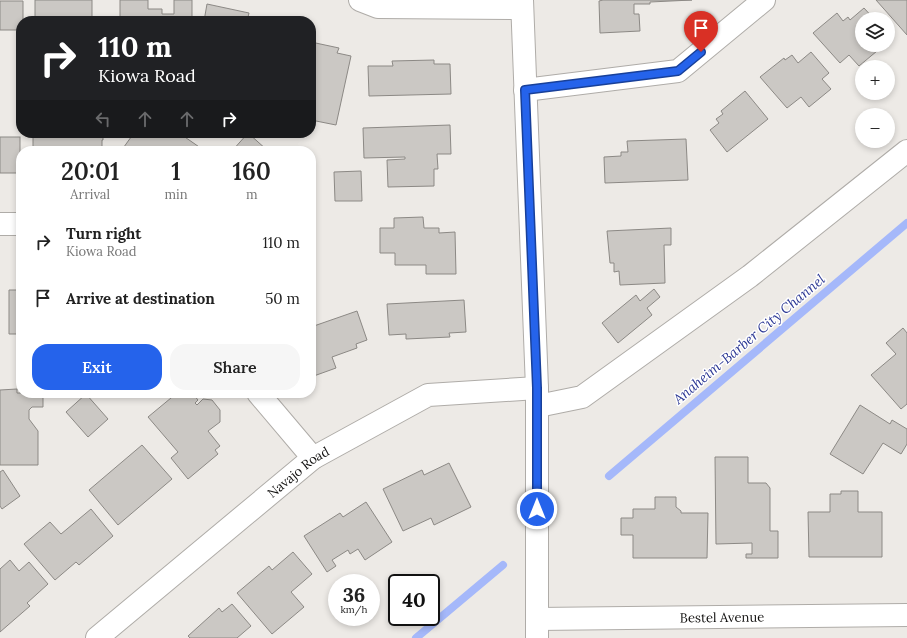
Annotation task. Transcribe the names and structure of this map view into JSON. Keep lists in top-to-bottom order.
{
  "streets": {
    "street": ["Navajo Road", "Bestel Avenue"]
  },
  "water": ["Anaheim-Barber City Channel"],
  "page": {
    "map_buttons": ["+", "−"],
    "turn": ["110 m", "Kiowa Road"],
    "eta": [
      "20:01",
      "Arrival",
      "1",
      "min",
      "160",
      "m"
    ],
    "list": [
      {
        "name": "Turn right",
        "note": "Kiowa Road",
        "value": "110 m"
      },
      {
        "name": "Arrive at destination",
        "value": "50 m"
      }
    ],
    "buttons": ["Exit", "Share"],
    "speed": "36 km/h",
    "limit": "40"
  }
}
